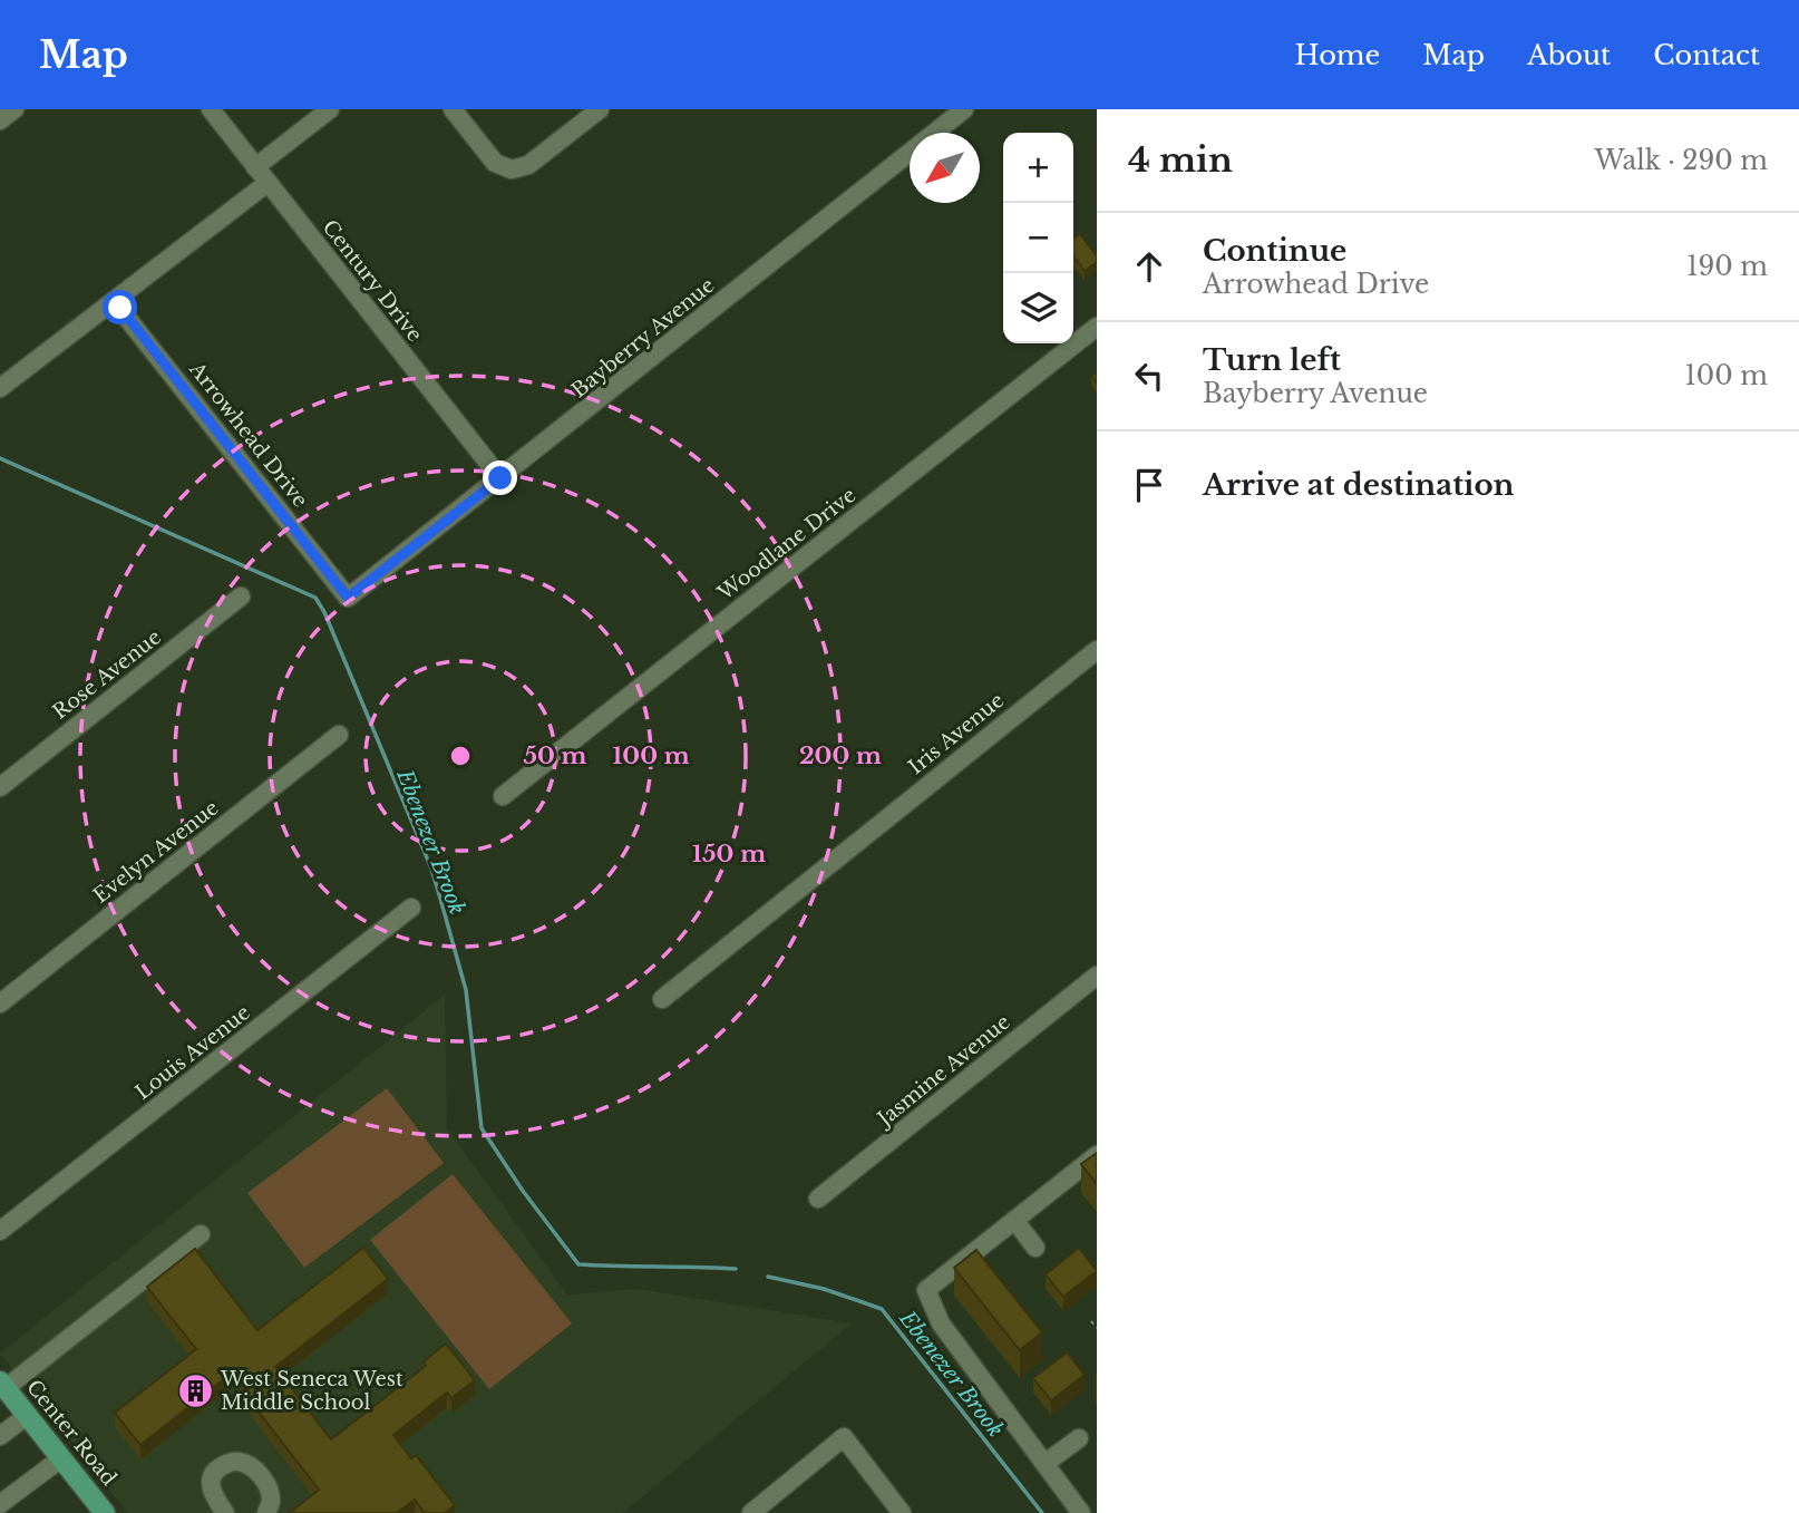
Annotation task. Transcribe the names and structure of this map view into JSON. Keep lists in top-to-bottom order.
{
  "streets": {
    "main road": ["Center Road"],
    "street": [
      "Century Drive",
      "Bayberry Avenue",
      "Arrowhead Drive",
      "Woodlane Drive",
      "Rose Avenue",
      "Iris Avenue",
      "Evelyn Avenue",
      "Louis Avenue",
      "Jasmine Avenue"
    ]
  },
  "crossings": [
    ["Century Drive", "Bayberry Avenue"],
    ["Bayberry Avenue", "Arrowhead Drive"]
  ],
  "water": ["Ebenezer Brook"],
  "places": {
    "building": ["West Seneca West Middle School"]
  },
  "north": "bottom left",
  "page": {
    "header": "Map",
    "nav": [
      "Home",
      "Map",
      "About",
      "Contact"
    ],
    "heading": ["4 min", "Walk · 290 m"],
    "map_buttons": ["+", "−"],
    "list": [
      ["Continue", "Arrowhead Drive", "190 m"],
      ["Turn left", "Bayberry Avenue", "100 m"],
      "Arrive at destination"
    ]
  },
  "rings": [
    "50 m",
    "100 m",
    "200 m",
    "150 m"
  ]
}
